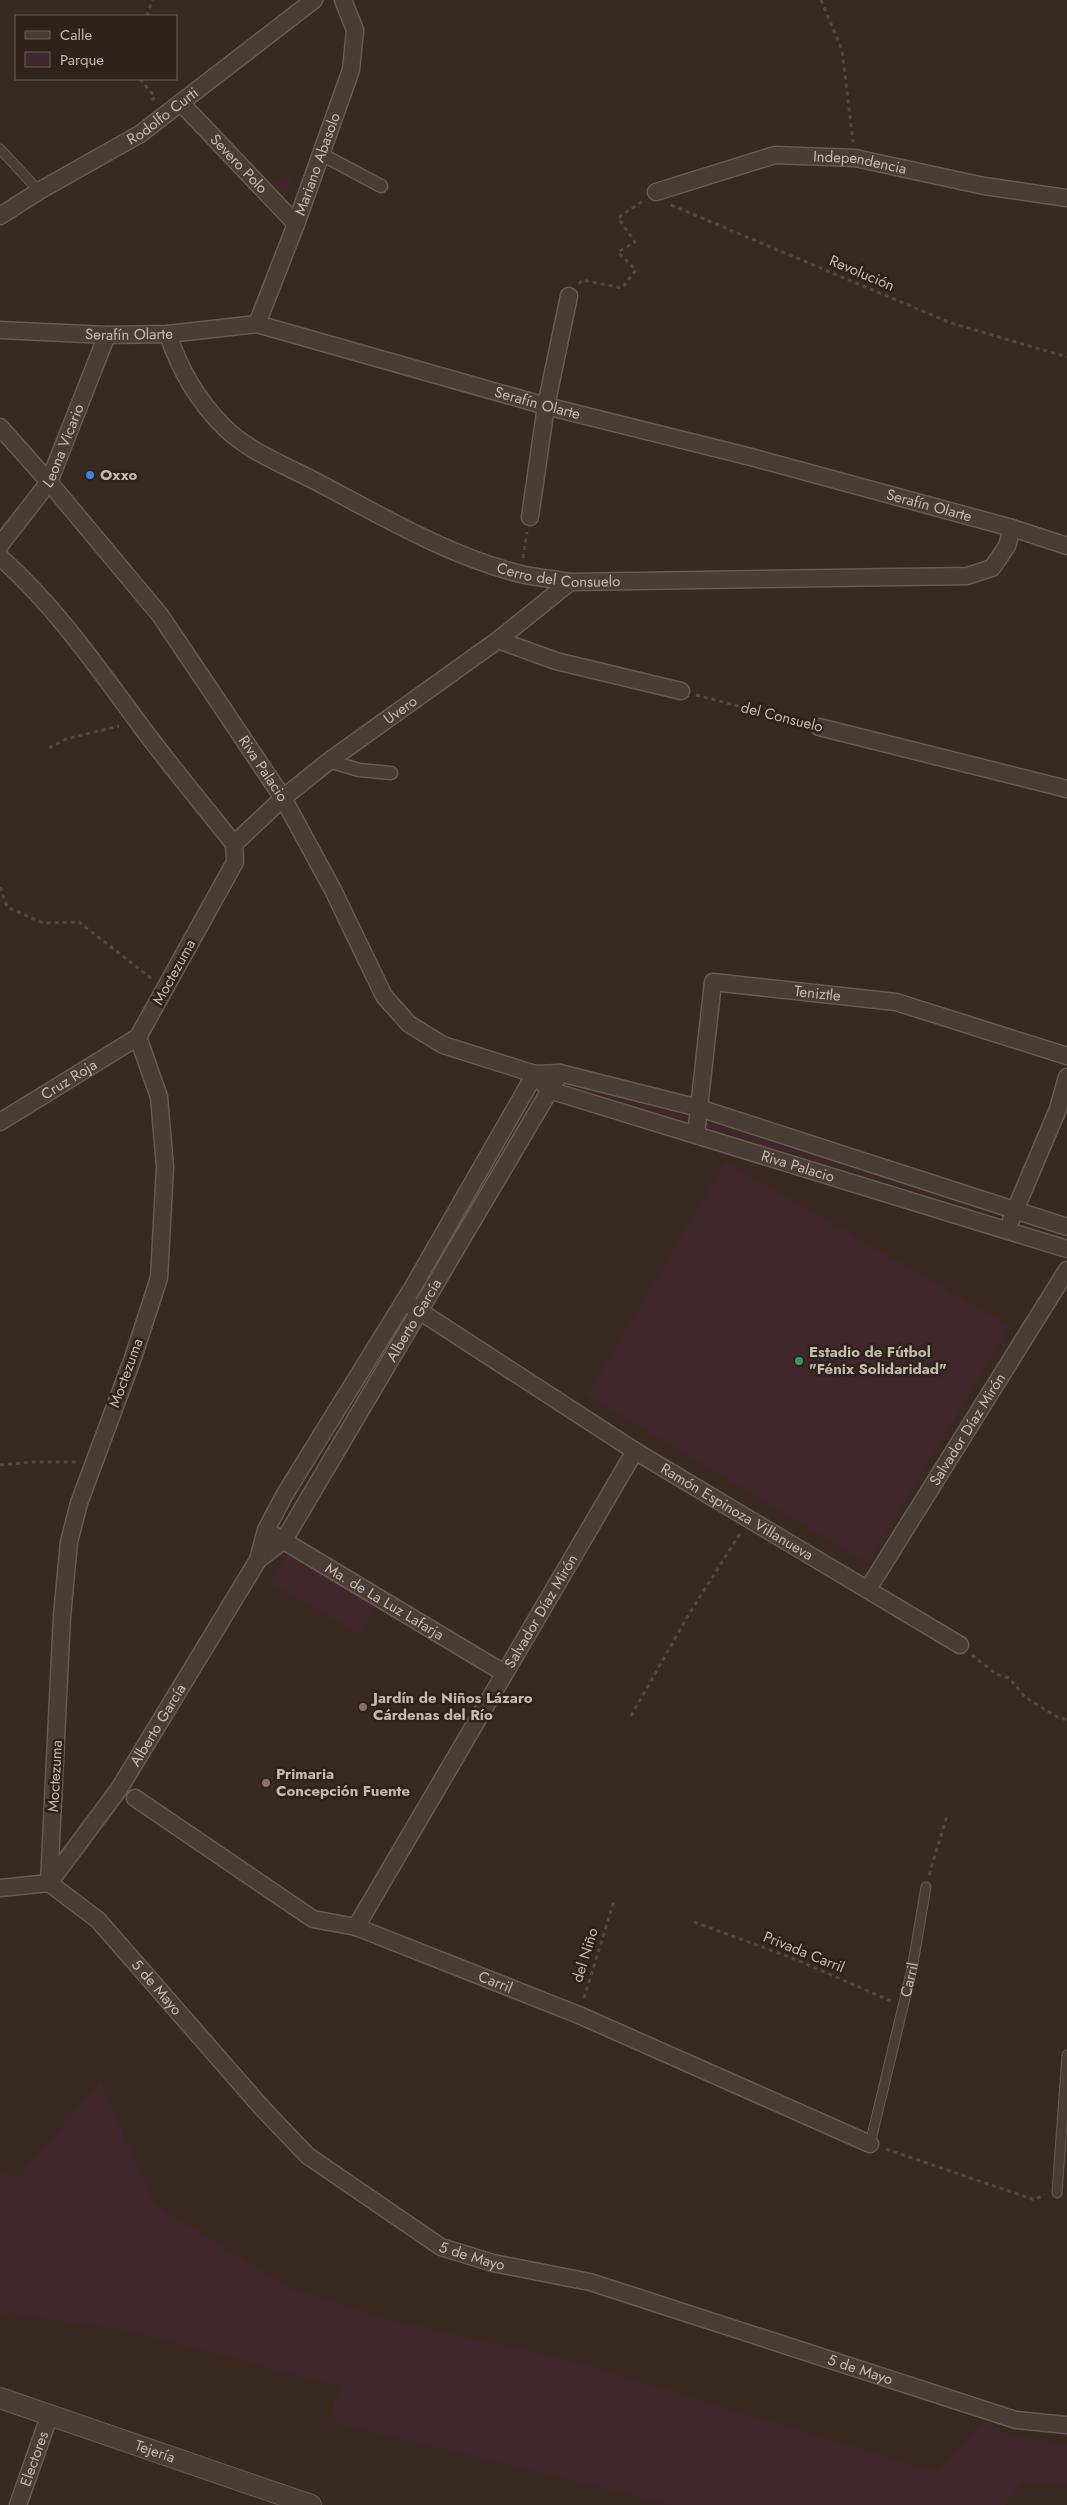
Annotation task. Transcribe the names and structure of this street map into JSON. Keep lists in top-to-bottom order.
{
  "streets": {
    "street": [
      "Rodolfo Curti",
      "Severo Polo",
      "Mariano Abasolo",
      "Independencia",
      "Serafín Olarte",
      "Leona Vicario",
      "Cerro del Consuelo",
      "Uvero",
      "del Consuelo",
      "Riva Palacio",
      "Moctezuma",
      "Teniztle",
      "Cruz Roja",
      "Alberto García",
      "Salvador Díaz Mirón",
      "Ramón Espinoza Villanueva",
      "Ma. de La Luz Lafarja",
      "Carril",
      "5 de Mayo",
      "Tejería",
      "Electores"
    ],
    "path": ["Revolución", "Privada Carril", "del Niño"]
  },
  "crossings": [
    ["Rodolfo Curti", "Severo Polo"],
    ["Severo Polo", "Mariano Abasolo"],
    ["Mariano Abasolo", "Serafín Olarte"],
    ["Independencia", "Revolución"],
    ["Serafín Olarte", "Leona Vicario"],
    ["Serafín Olarte", "Cerro del Consuelo"],
    ["Leona Vicario", "Riva Palacio"],
    ["Cerro del Consuelo", "Uvero"],
    ["Uvero", "Riva Palacio"],
    ["Uvero", "Moctezuma"],
    ["Riva Palacio", "Teniztle"],
    ["Riva Palacio", "Alberto García"],
    ["Moctezuma", "Cruz Roja"],
    ["Moctezuma", "Alberto García"],
    ["Moctezuma", "5 de Mayo"],
    ["Alberto García", "Ramón Espinoza Villanueva"],
    ["Alberto García", "Ma. de La Luz Lafarja"],
    ["Alberto García", "5 de Mayo"],
    ["Salvador Díaz Mirón", "Ramón Espinoza Villanueva"],
    ["Salvador Díaz Mirón", "Ma. de La Luz Lafarja"],
    ["Salvador Díaz Mirón", "Carril"],
    ["Privada Carril", "Carril"],
    ["del Niño", "Carril"],
    ["Tejería", "Electores"]
  ],
  "places": [
    "Oxxo",
    "Estadio de Fútbol \"Fénix Solidaridad\"",
    "Jardín de Niños Lázaro Cárdenas del Río",
    "Primaria Concepción Fuente"
  ],
  "legend": ["Calle", "Parque"]
}
